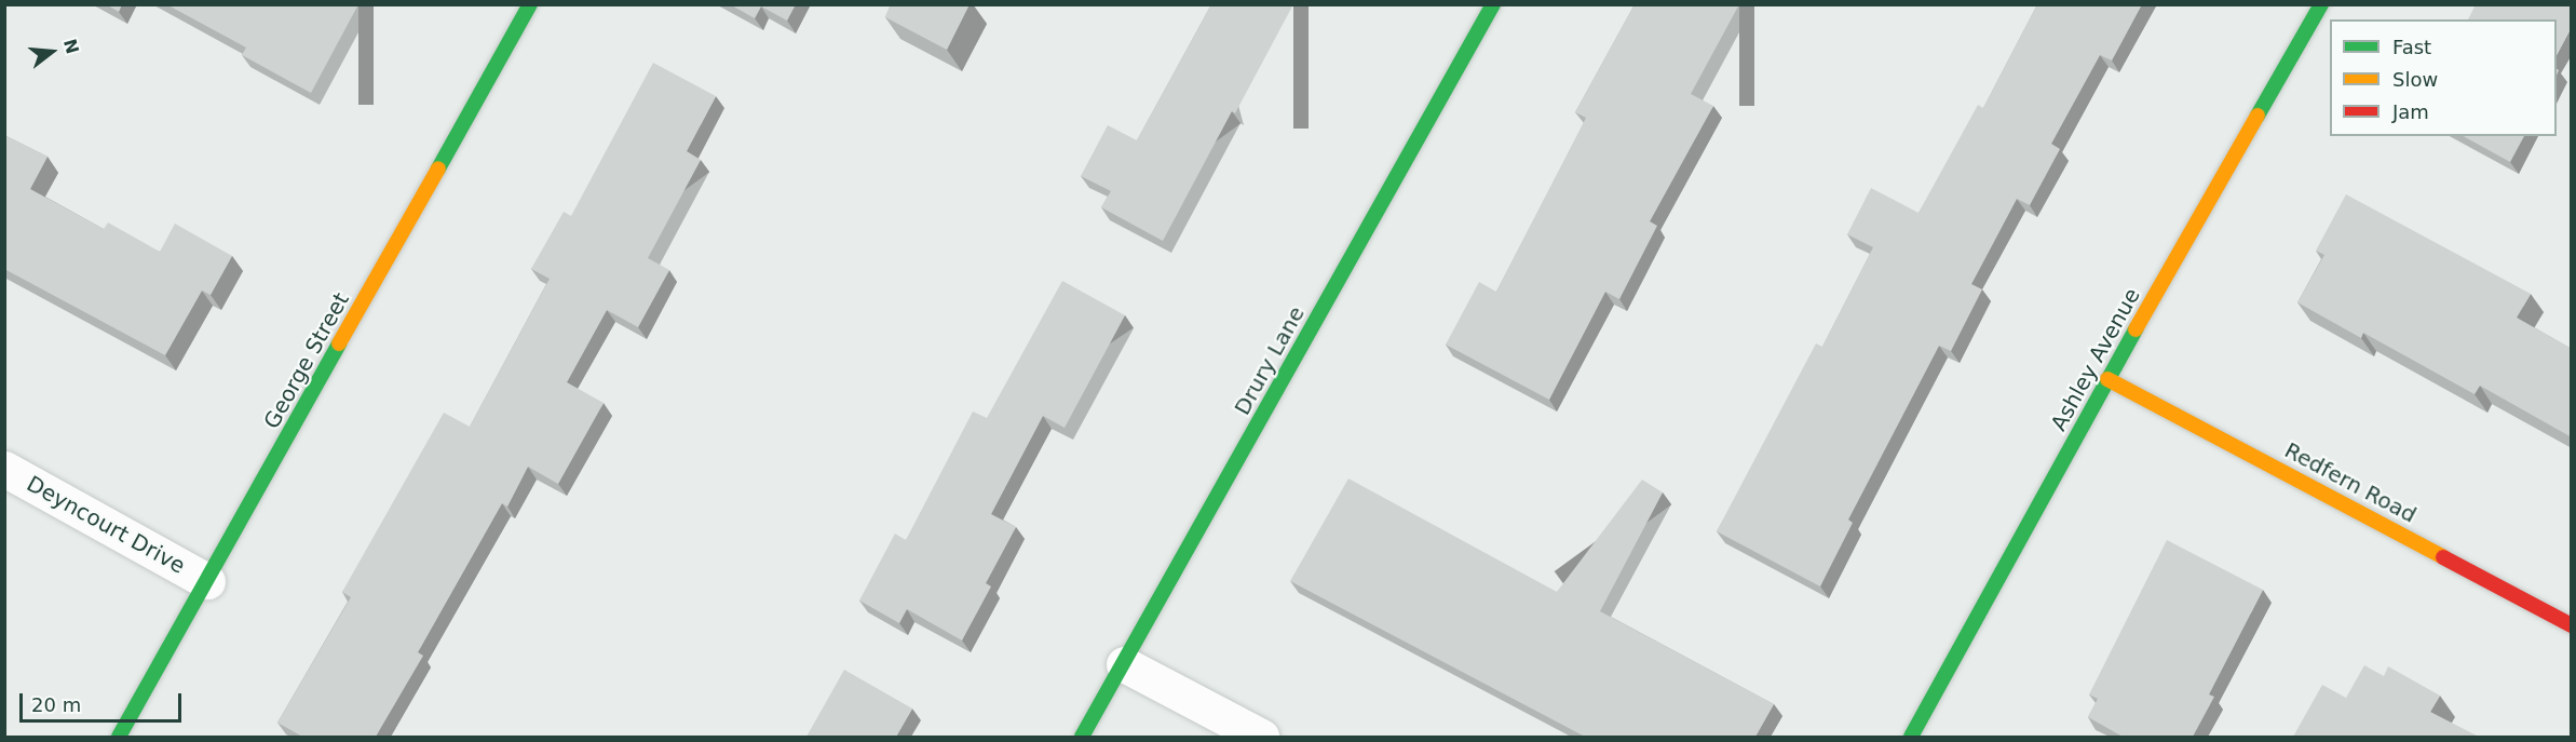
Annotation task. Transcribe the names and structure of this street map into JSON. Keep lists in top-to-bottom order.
{
  "streets": {
    "street": [
      "Ashley Avenue",
      "George Street",
      "Drury Lane",
      "Redfern Road",
      "Deyncourt Drive"
    ]
  },
  "crossings": [
    ["Ashley Avenue", "Redfern Road"],
    ["George Street", "Deyncourt Drive"]
  ],
  "legend": ["Fast", "Slow", "Jam"],
  "scale_bar": "20 m",
  "north": "right"
}
